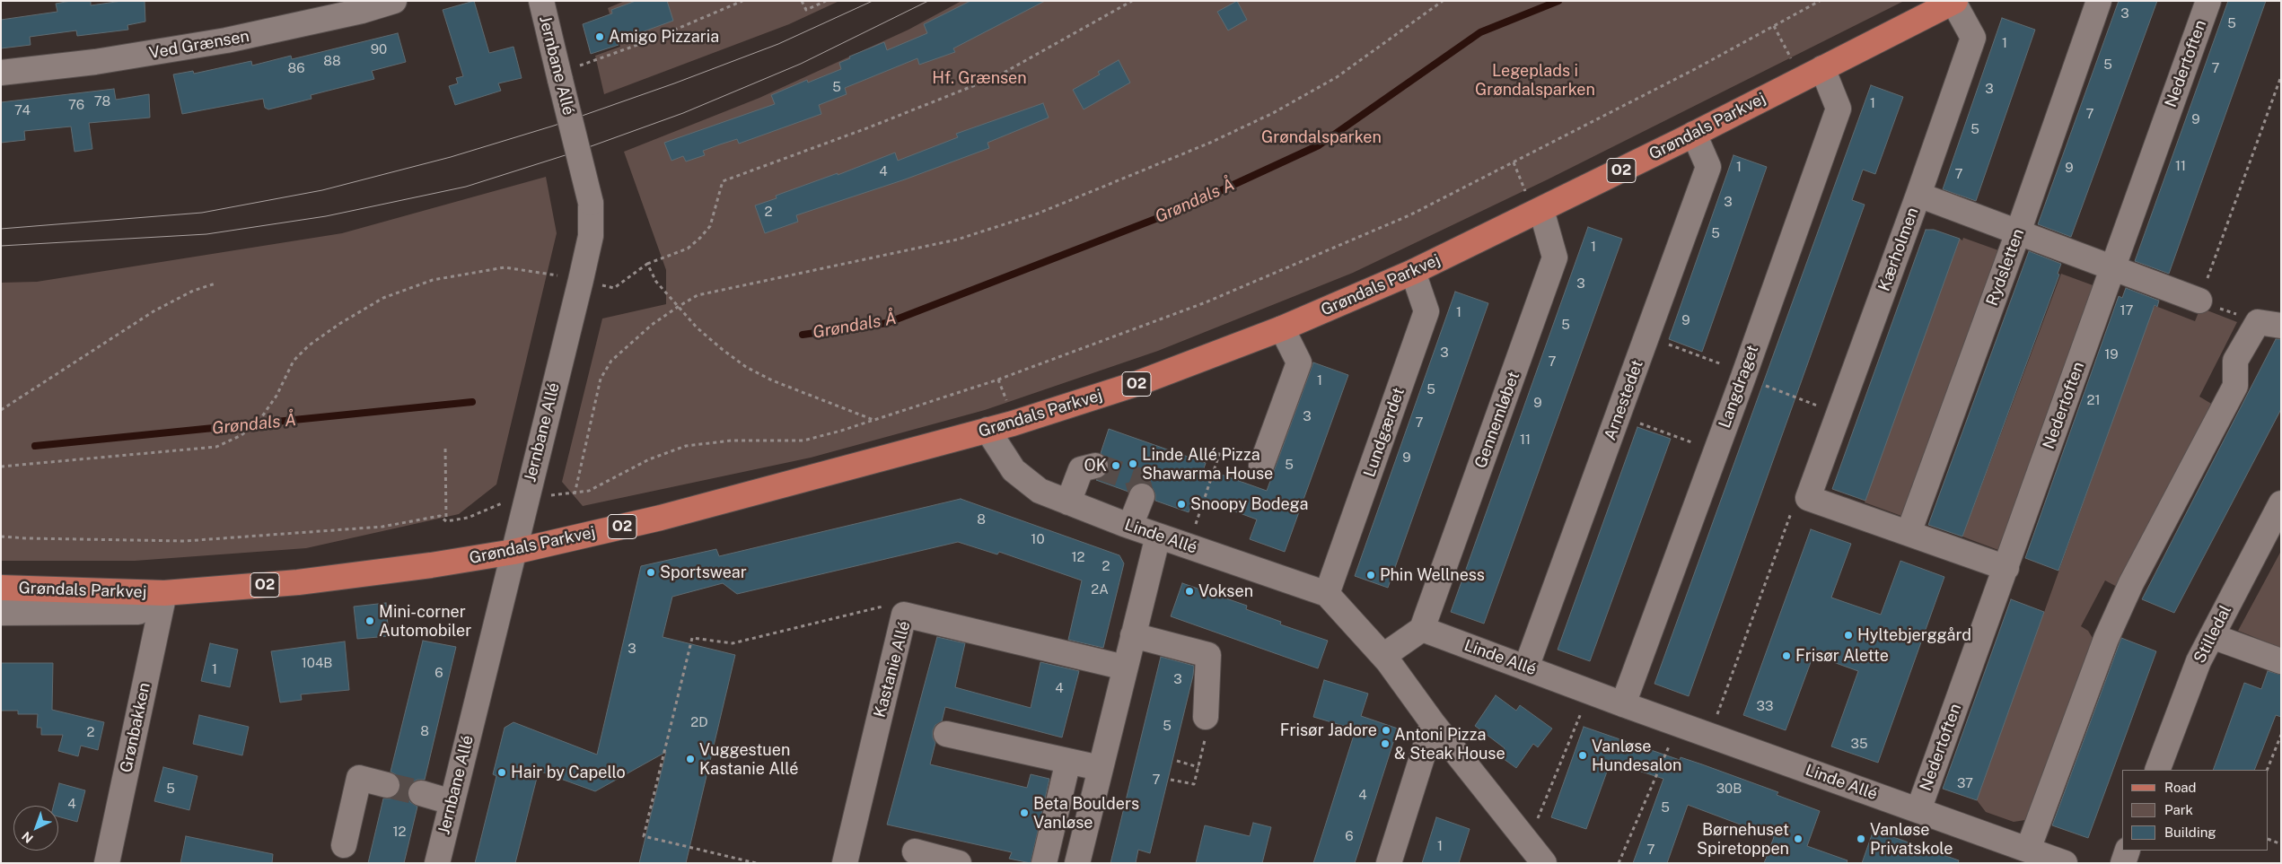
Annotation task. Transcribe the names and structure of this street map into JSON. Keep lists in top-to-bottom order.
{
  "streets": {
    "main road": ["Grøndals Parkvej", "O2"],
    "street": [
      "Ved Grænsen",
      "Nedertoften",
      "Jernbane Allé",
      "Kærholmen",
      "Rydsletten",
      "Langdraget",
      "Arnestedet",
      "Gennemløbet",
      "Lundgærdet",
      "Linde Allé",
      "Stilledal",
      "Kastanie Allé",
      "Grønbakken"
    ]
  },
  "crossings": [
    ["Nedertoften", "Linde Allé"],
    ["Jernbane Allé", "Grøndals Parkvej"],
    ["Grøndals Parkvej", "Kærholmen"],
    ["Grøndals Parkvej", "Langdraget"],
    ["Grøndals Parkvej", "Arnestedet"],
    ["Grøndals Parkvej", "Gennemløbet"],
    ["Grøndals Parkvej", "Lundgærdet"],
    ["Grøndals Parkvej", "Linde Allé"],
    ["Grøndals Parkvej", "Grønbakken"],
    ["Langdraget", "Linde Allé"],
    ["Arnestedet", "Linde Allé"],
    ["Gennemløbet", "Linde Allé"],
    ["Lundgærdet", "Linde Allé"]
  ],
  "water": ["Grøndals Å"],
  "parks": ["Legeplads i Grøndalsparken", "Hf. Grænsen", "Grøndalsparken"],
  "places": [
    "Amigo Pizzaria",
    "Linde Allé Pizza Shawarma House",
    "OK",
    "Snoopy Bodega",
    "Sportswear",
    "Phin Wellness",
    "Voksen",
    "Mini-corner Automobiler",
    "Hyltebjerggård",
    "Frisør Alette",
    "Frisør Jadore",
    "Antoni Pizza & Steak House",
    "Vanløse Hundesalon",
    "Vuggestuen Kastanie Allé",
    "Hair by Capello",
    "Beta Boulders Vanløse",
    "Børnehuset Spiretoppen",
    "Vanløse Privatskole"
  ],
  "house_numbers": [
    "3",
    "5",
    "1",
    "90",
    "88",
    "5",
    "86",
    "7",
    "5",
    "3",
    "78",
    "1",
    "76",
    "74",
    "7",
    "9",
    "5",
    "11",
    "1",
    "9",
    "4",
    "7",
    "3",
    "2",
    "5",
    "1",
    "3",
    "17",
    "1",
    "9",
    "5",
    "3",
    "19",
    "7",
    "1",
    "5",
    "21",
    "9",
    "3",
    "7",
    "11",
    "9",
    "5",
    "8",
    "10",
    "12",
    "2",
    "2A",
    "3",
    "104B",
    "1",
    "6",
    "3",
    "4",
    "33",
    "2D",
    "5",
    "8",
    "2",
    "35",
    "7",
    "37",
    "5",
    "30B",
    "4",
    "4",
    "5",
    "12",
    "6",
    "1",
    "7"
  ],
  "legend": ["Road", "Park", "Building"],
  "north": "bottom left"
}
